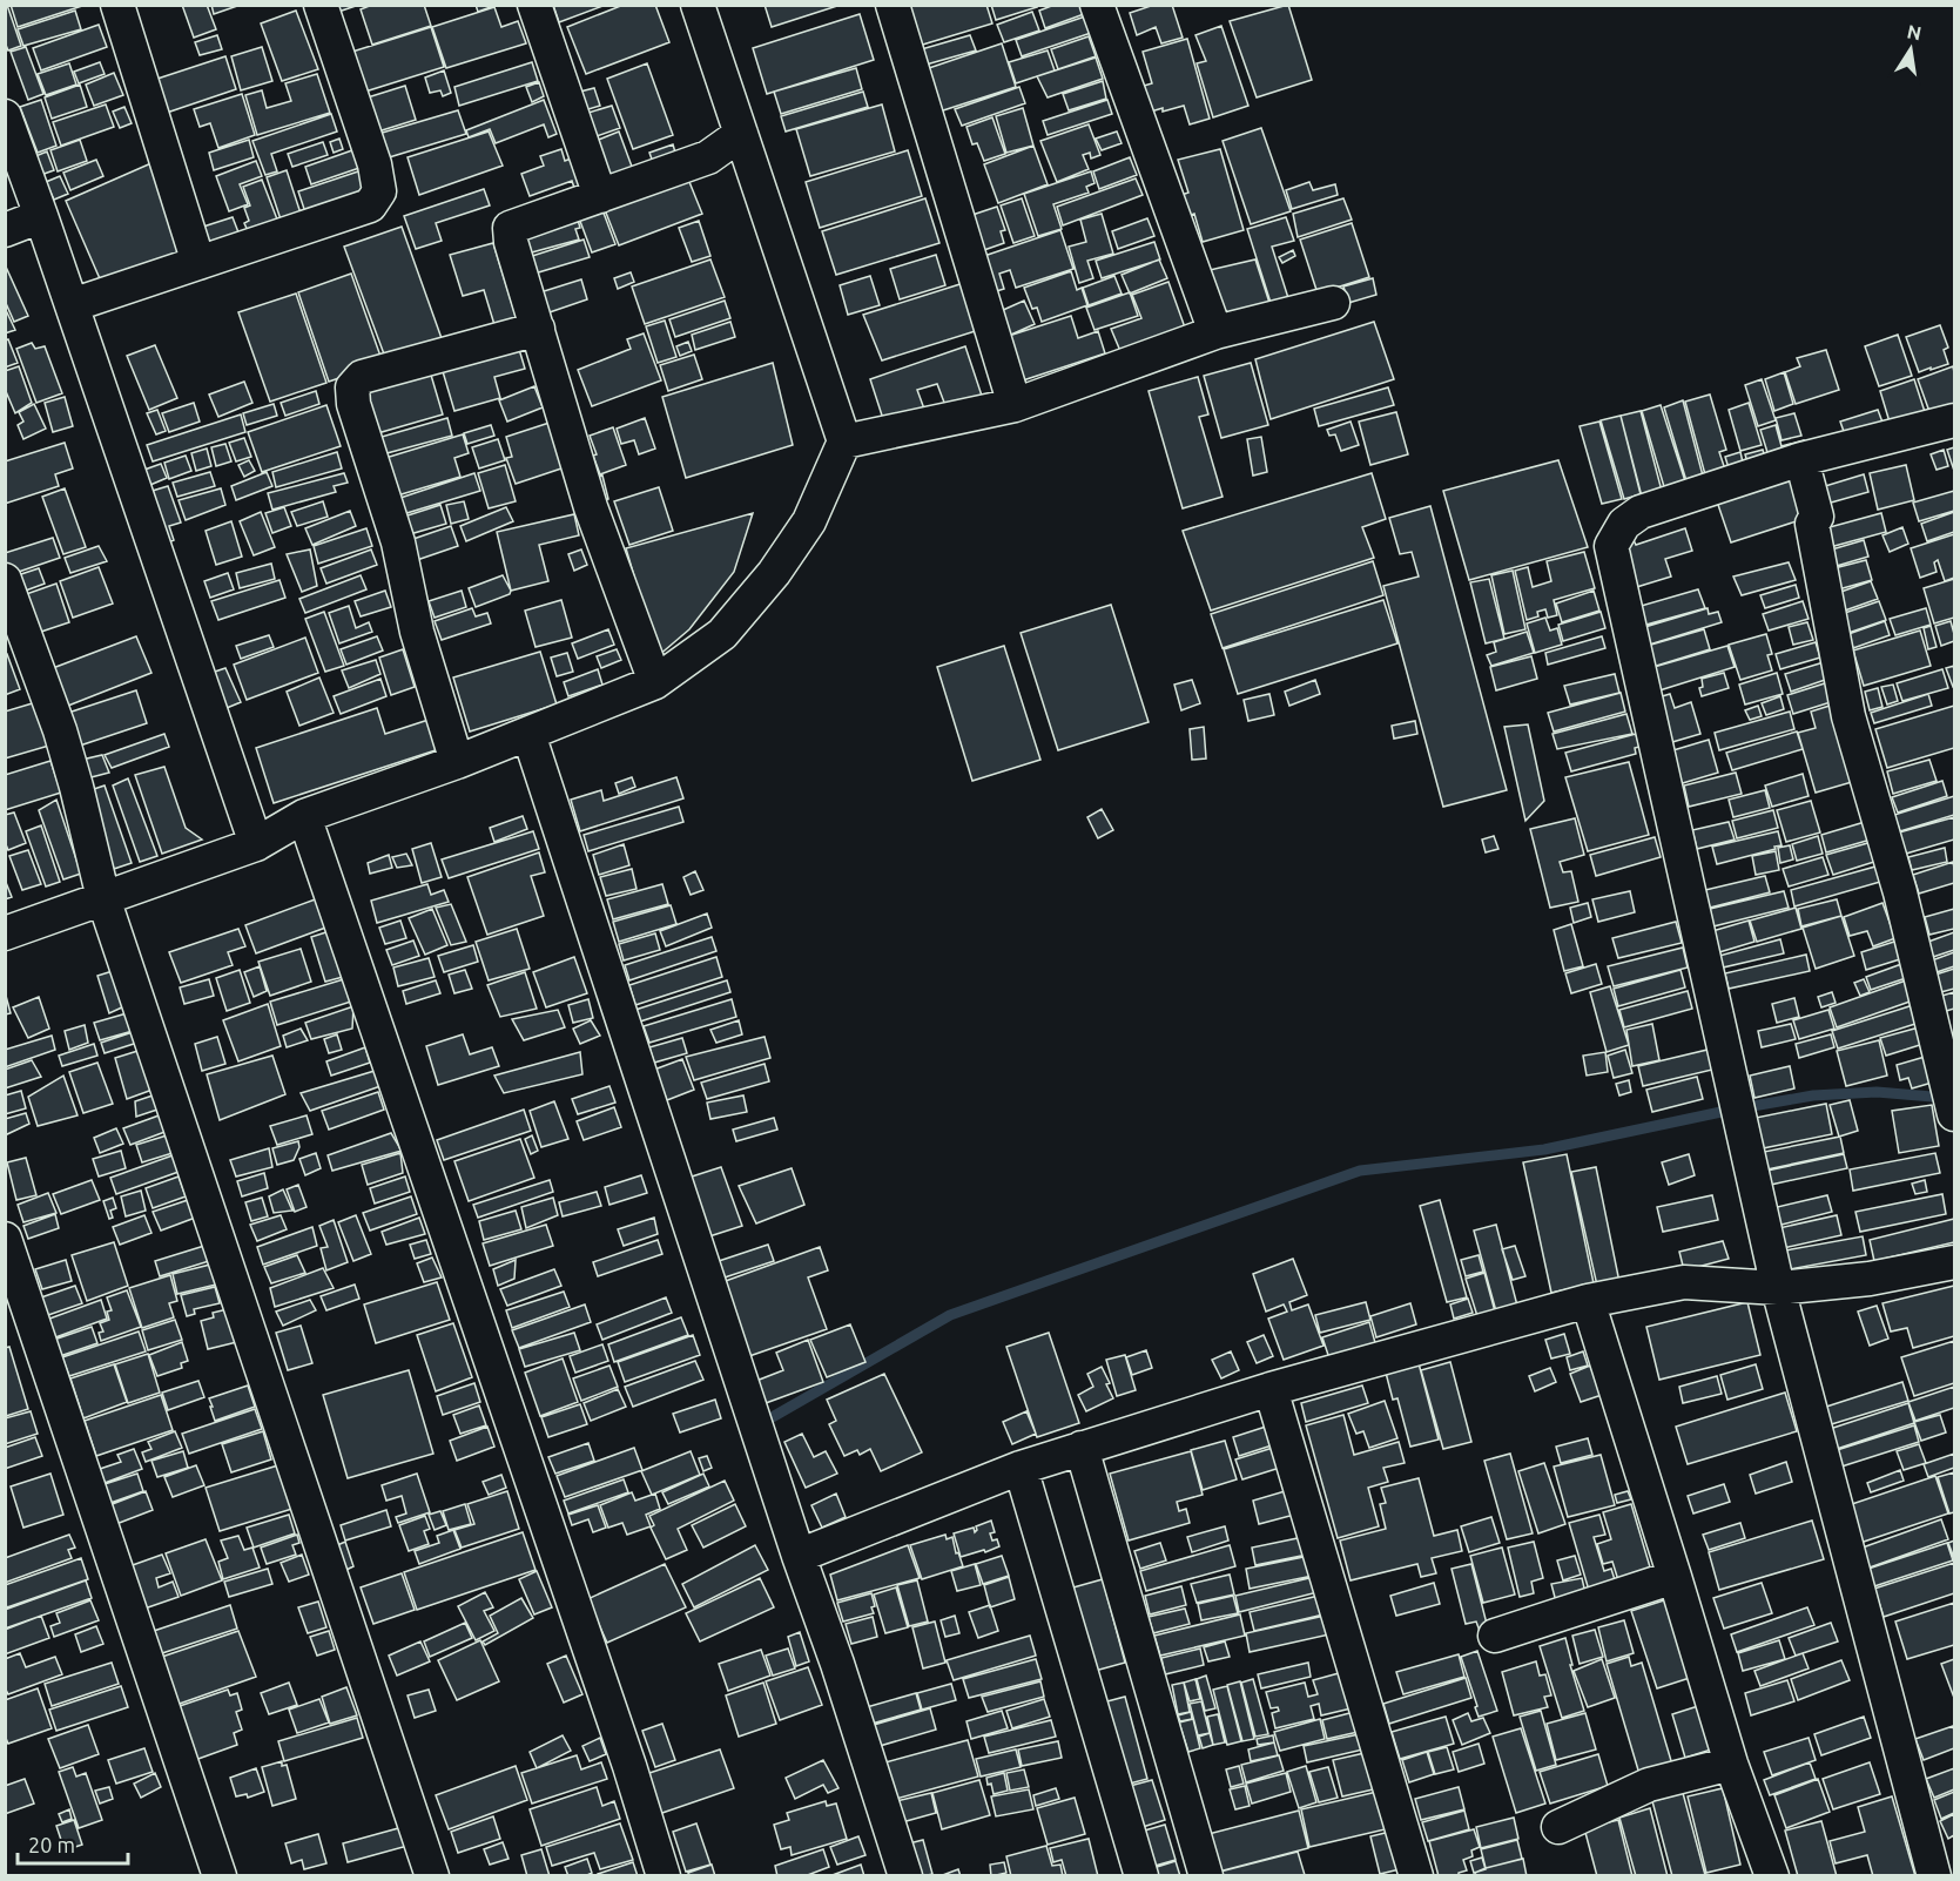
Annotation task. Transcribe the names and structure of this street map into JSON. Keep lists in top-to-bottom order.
{
  "scale_bar": "20 m",
  "north": "top"
}
